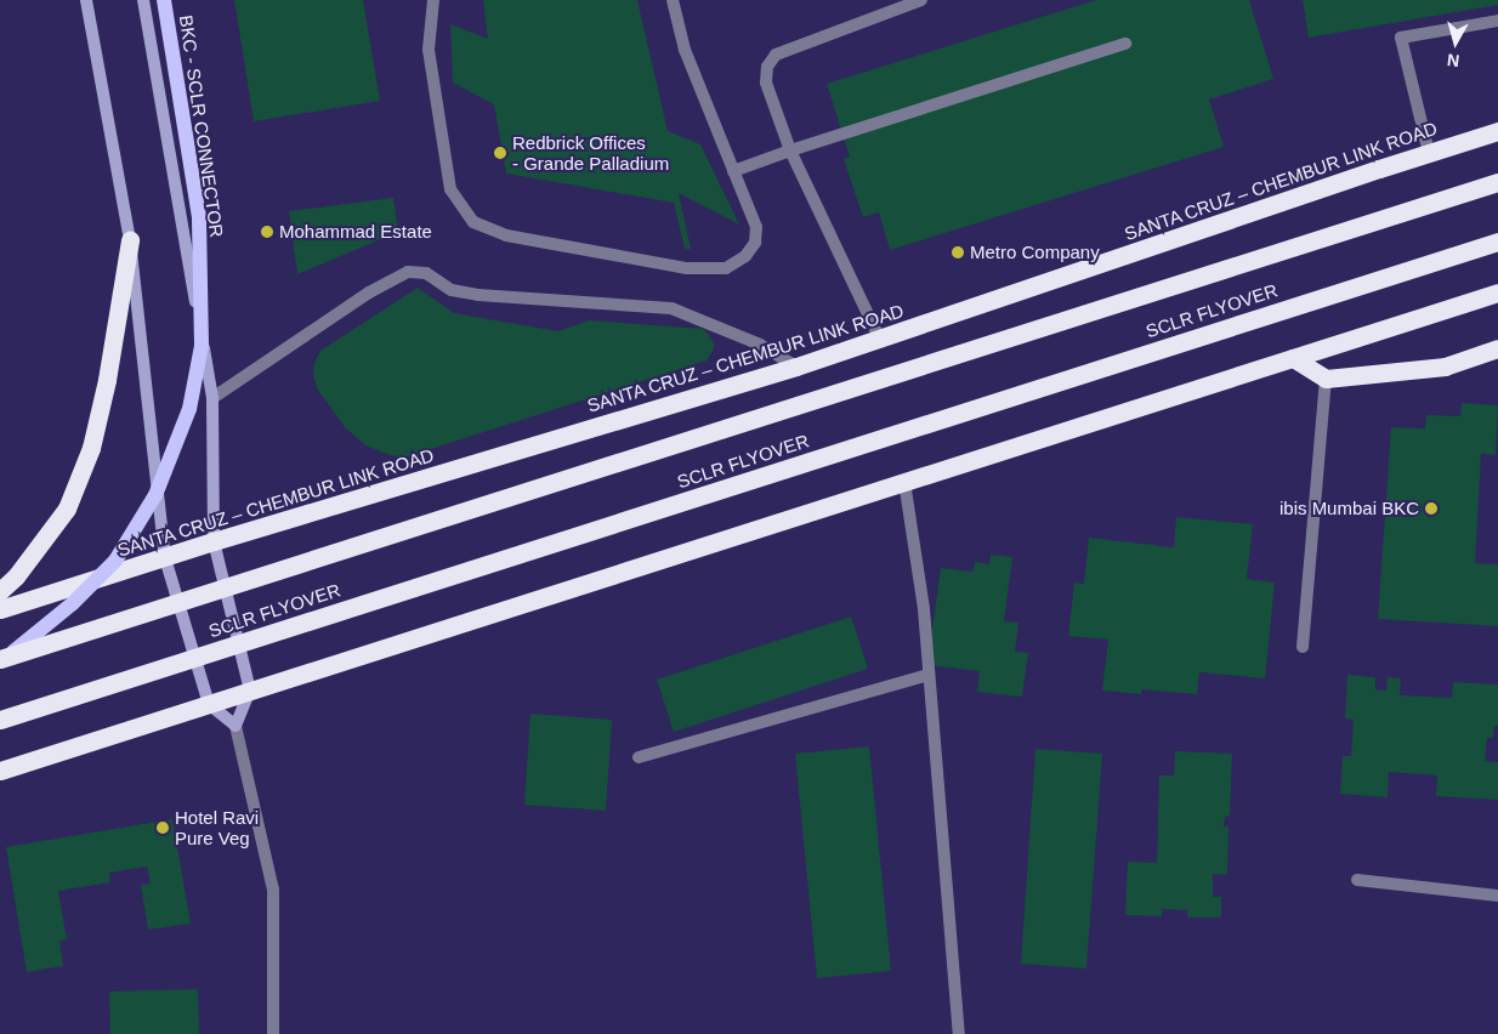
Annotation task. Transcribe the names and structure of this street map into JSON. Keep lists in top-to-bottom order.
{
  "streets": {
    "highway": ["SANTA CRUZ – CHEMBUR LINK ROAD", "SCLR FLYOVER"],
    "main road": ["BKC - SCLR CONNECTOR"]
  },
  "places": [
    "Redbrick Offices - Grande Palladium",
    "Mohammad Estate",
    "Metro Company",
    "ibis Mumbai BKC",
    "Hotel Ravi Pure Veg"
  ],
  "north": "bottom"
}
